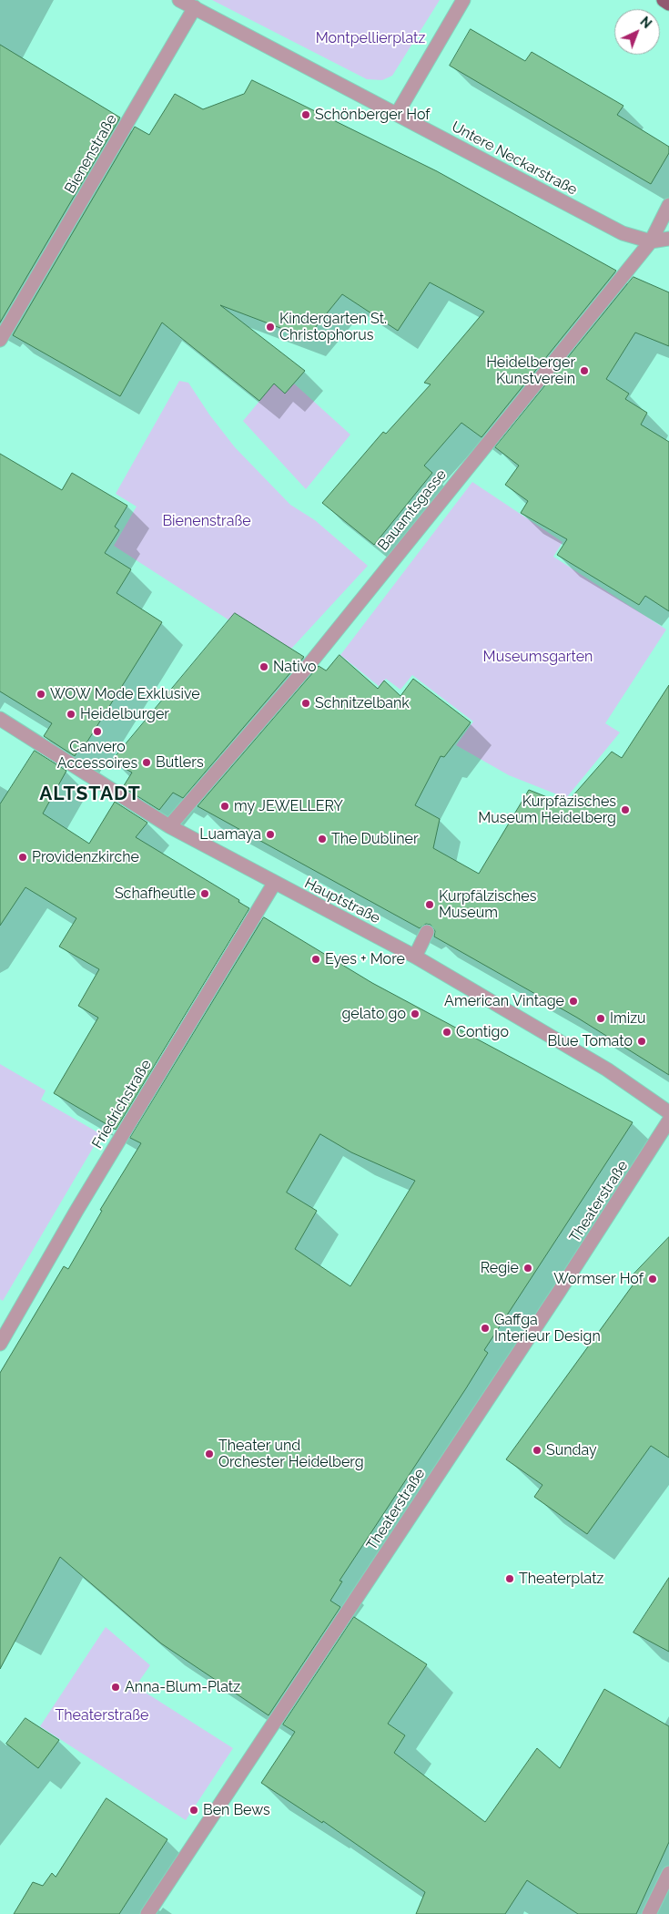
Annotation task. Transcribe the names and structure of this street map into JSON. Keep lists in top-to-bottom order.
{
  "streets": {
    "street": [
      "Bienenstraße",
      "Untere Neckarstraße",
      "Bauamtsgasse",
      "Hauptstraße",
      "Friedrichstraße",
      "Theaterstraße"
    ]
  },
  "crossings": [
    ["Bienenstraße", "Untere Neckarstraße"],
    ["Untere Neckarstraße", "Bauamtsgasse"],
    ["Bauamtsgasse", "Hauptstraße"],
    ["Hauptstraße", "Friedrichstraße"]
  ],
  "districts": ["ALTSTADT"],
  "parks": [
    "Montpellierplatz",
    "Bienenstraße",
    "Museumsgarten",
    "Theaterstraße"
  ],
  "places": [
    "Schönberger Hof",
    "Kindergarten St. Christophorus",
    "Heidelberger Kunstverein",
    "Nativo",
    "WOW Mode Exklusive",
    "Schnitzelbank",
    "Heidelburger",
    "Canvero Accessoires",
    "Butlers",
    "my JEWELLERY",
    "Kurpfäzisches Museum Heidelberg",
    "Luamaya",
    "The Dubliner",
    "Providenzkirche",
    "Schafheutle",
    "Kurpfälzisches Museum",
    "Eyes + More",
    "American Vintage",
    "gelato go",
    "Imizu",
    "Contigo",
    "Blue Tomato",
    "Regie",
    "Wormser Hof",
    "Gaffga Interieur Design",
    "Sunday",
    "Theater und Orchester Heidelberg",
    "Theaterplatz",
    "Anna-Blum-Platz",
    "Ben Bews"
  ],
  "north": "top right"
}
